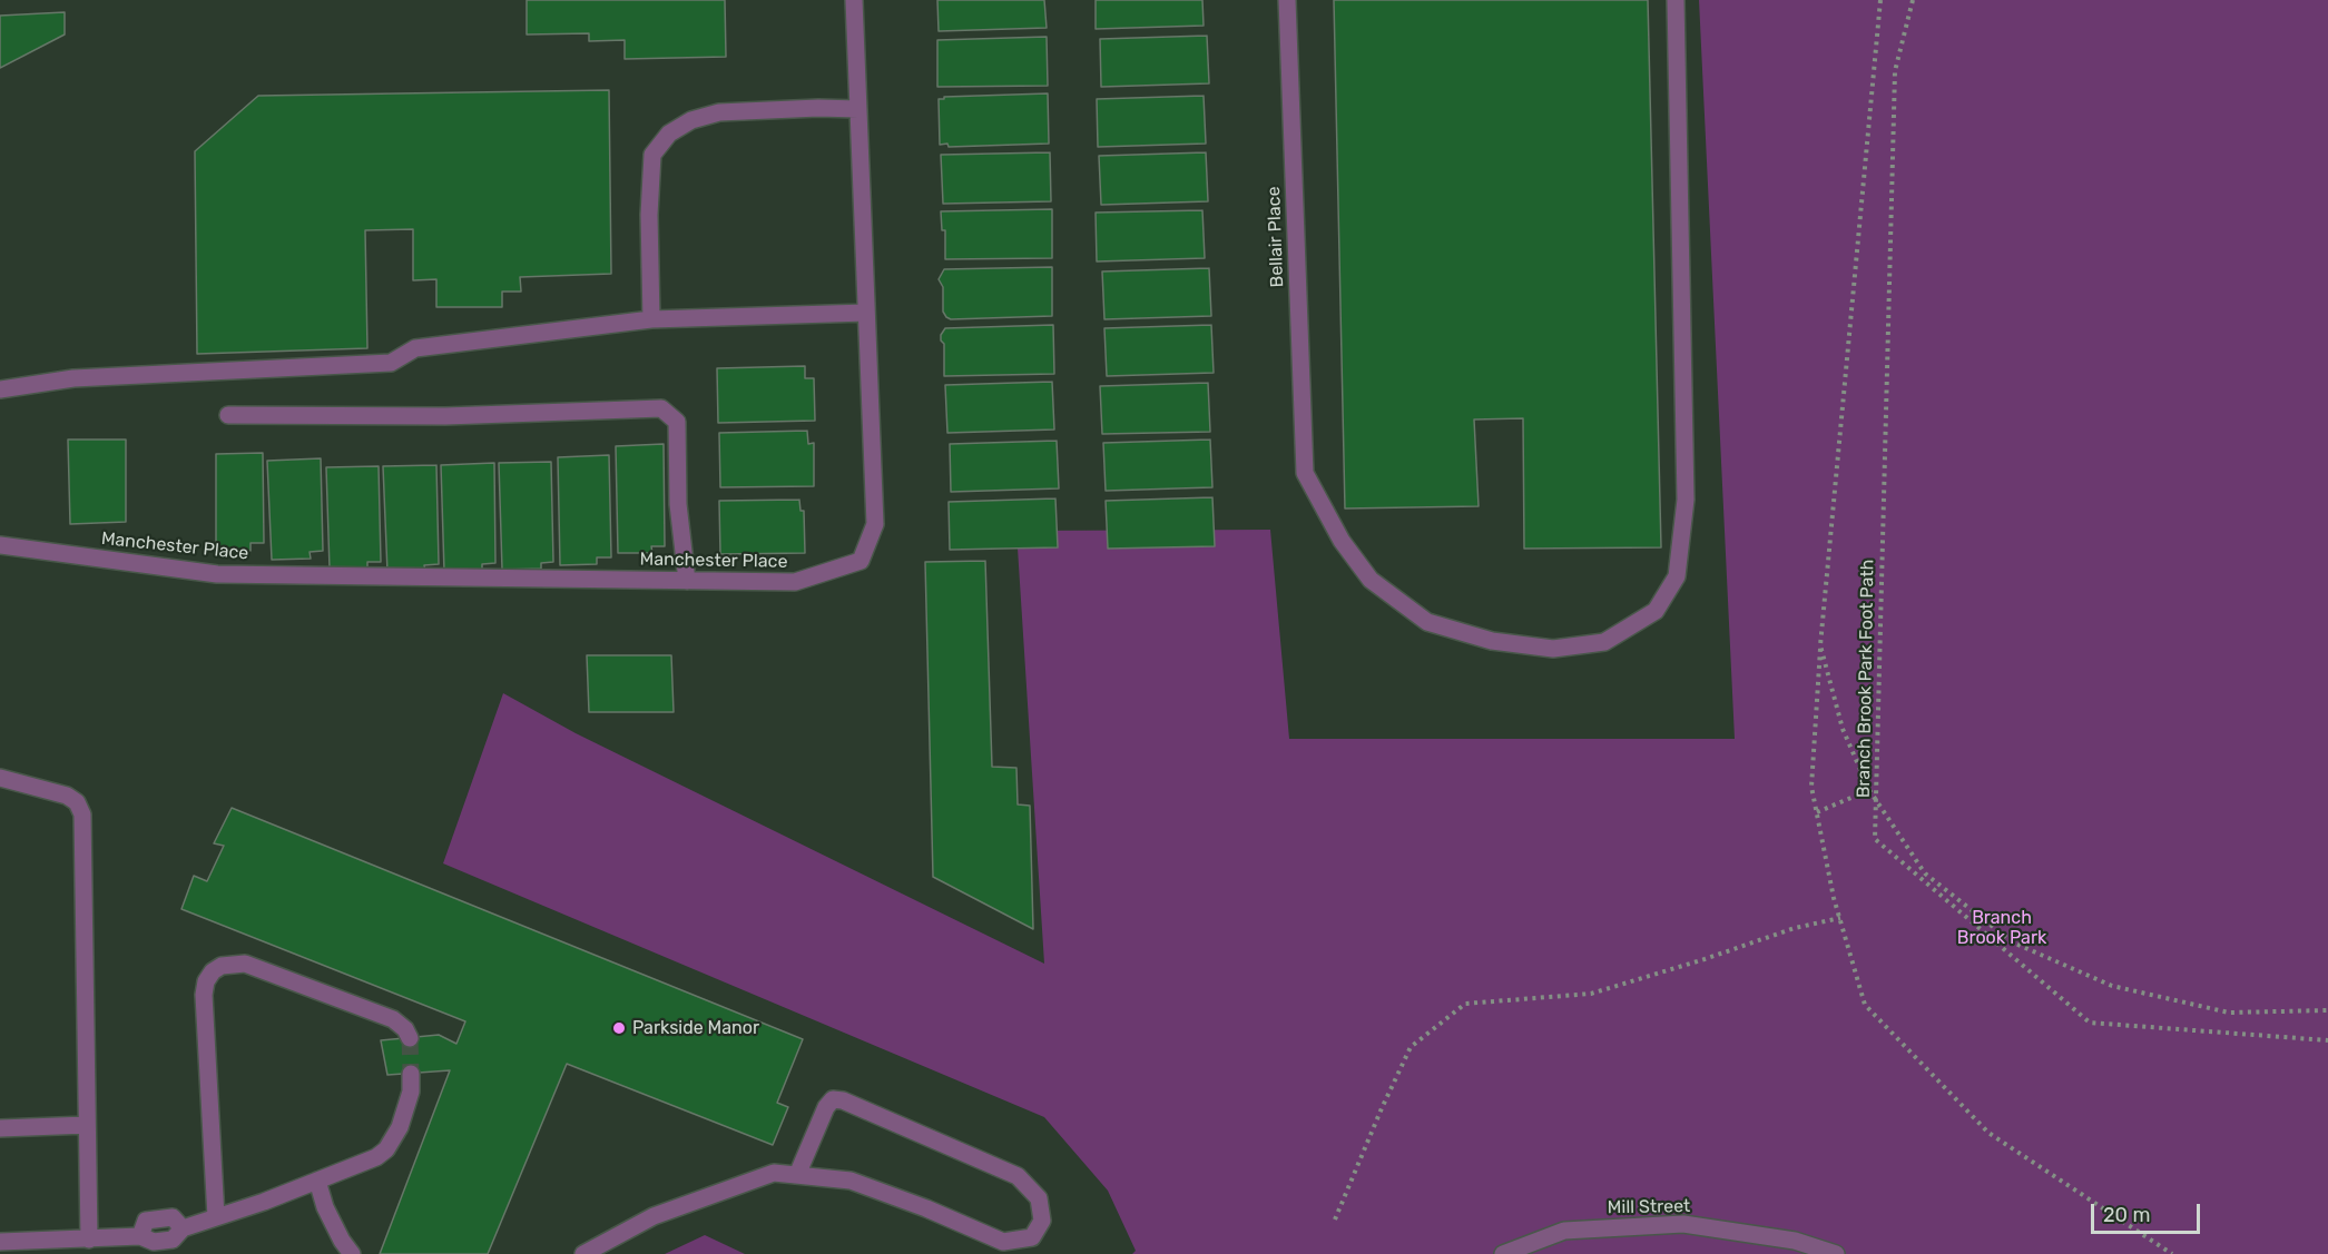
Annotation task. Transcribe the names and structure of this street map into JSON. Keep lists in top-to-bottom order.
{
  "streets": {
    "street": ["Bellair Place", "Manchester Place", "Mill Street"],
    "path": ["Branch Brook Park Foot Path"]
  },
  "parks": ["Branch Brook Park"],
  "places": ["Parkside Manor"],
  "scale_bar": "20 m"
}
